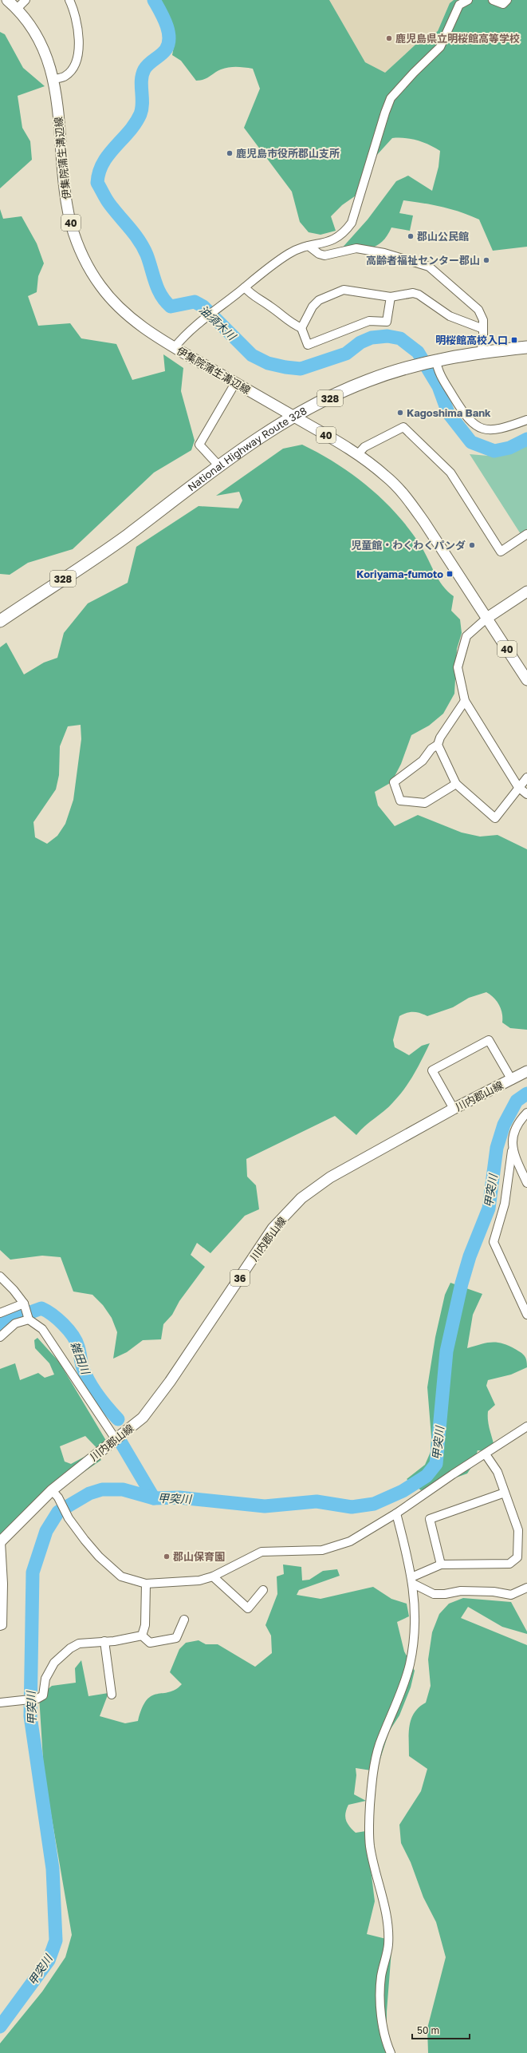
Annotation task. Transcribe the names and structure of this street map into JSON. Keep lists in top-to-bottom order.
{
  "streets": {
    "highway": ["328", "National Highway Route 328"],
    "main road": [
      "伊集院蒲生溝辺線",
      "40",
      "川内郡山線",
      "36"
    ]
  },
  "crossings": [
    ["伊集院蒲生溝辺線", "National Highway Route 328"]
  ],
  "water": ["油須木川", "甲突川", "雑田川"],
  "places": {
    "other": [
      "鹿児島県立明桜館高等学校",
      "鹿児島市役所郡山支所",
      "郡山公民館",
      "高齢者福祉センター郡山",
      "Kagoshima Bank",
      "児童館・わくわくパンダ",
      "郡山保育園"
    ],
    "transit": ["明桜館高校入口", "Koriyama-fumoto"]
  },
  "scale_bar": "50 m"
}
